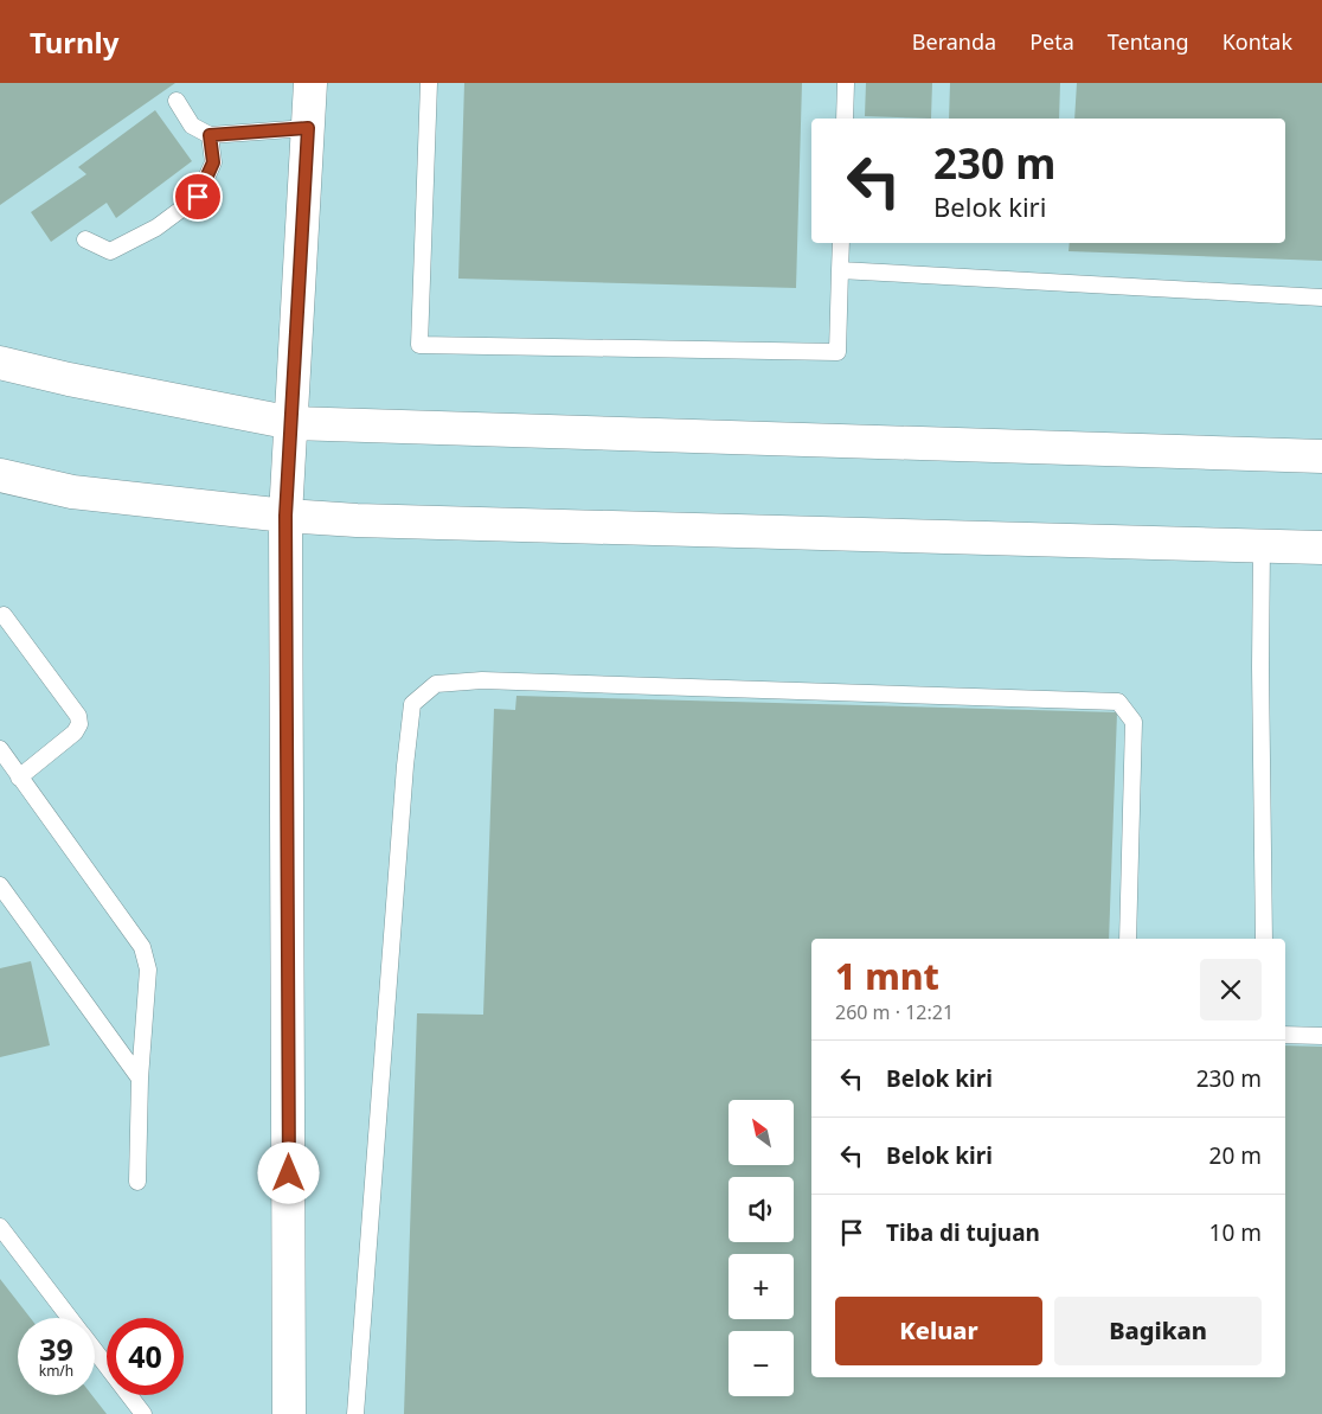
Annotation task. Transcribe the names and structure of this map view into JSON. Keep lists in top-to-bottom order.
{
  "north": "top left",
  "page": {
    "header": "Turnly",
    "nav": [
      "Beranda",
      "Peta",
      "Tentang",
      "Kontak"
    ],
    "turn": ["230 m", "Belok kiri"],
    "heading": ["1 mnt", "260 m · 12:21"],
    "list": [
      {
        "name": "Belok kiri",
        "value": "230 m"
      },
      {
        "name": "Belok kiri",
        "value": "20 m"
      },
      {
        "name": "Tiba di tujuan",
        "value": "10 m"
      }
    ],
    "map_buttons": ["+", "−"],
    "buttons": ["Keluar", "Bagikan"],
    "speed": "39 km/h",
    "limit": "40"
  }
}
